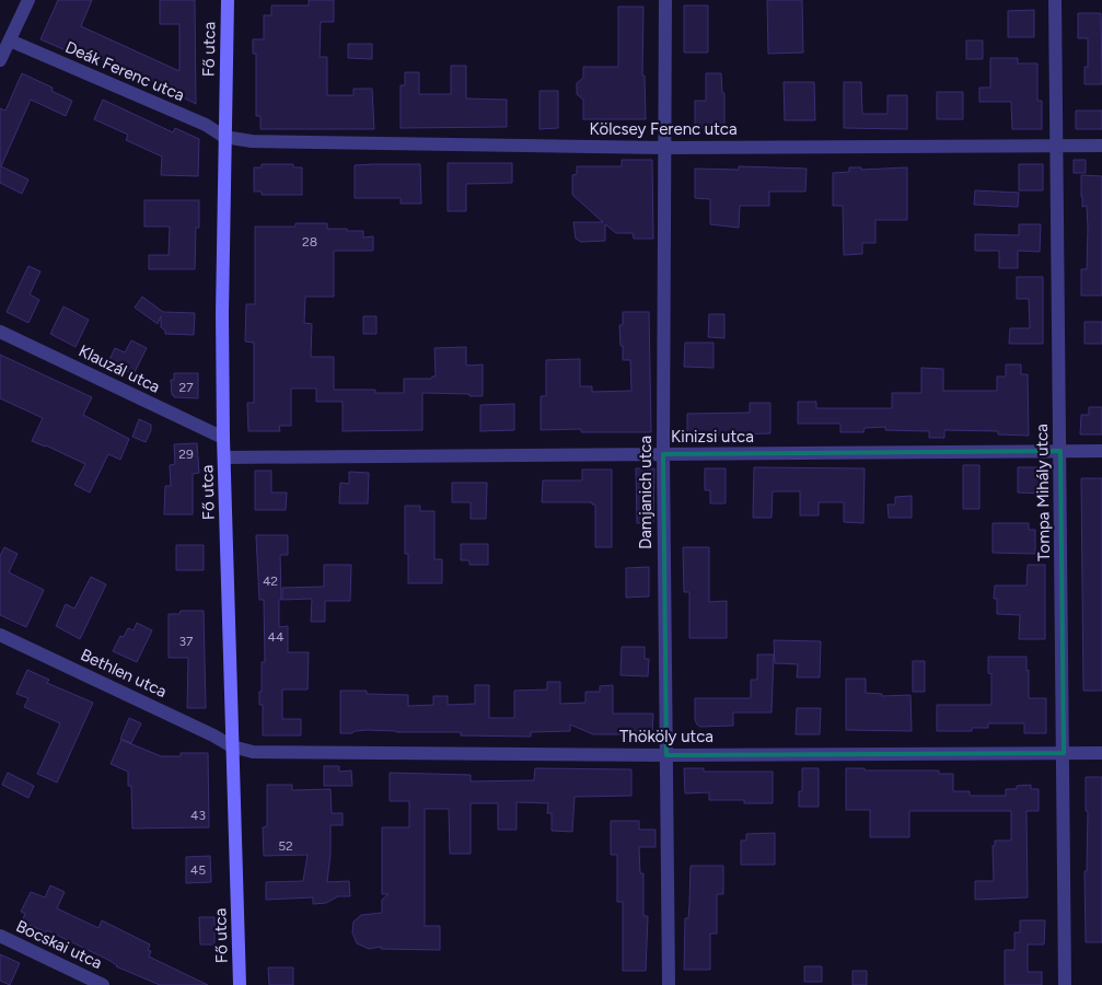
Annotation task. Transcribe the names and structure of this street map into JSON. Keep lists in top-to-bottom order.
{
  "streets": {
    "main road": ["Fő utca"],
    "street": [
      "Deák Ferenc utca",
      "Kölcsey Ferenc utca",
      "Klauzál utca",
      "Kinizsi utca",
      "Damjanich utca",
      "Tompa Mihály utca",
      "Bethlen utca",
      "Thököly utca",
      "Bocskai utca"
    ]
  },
  "crossings": [
    ["Fő utca", "Deák Ferenc utca"],
    ["Fő utca", "Kölcsey Ferenc utca"],
    ["Fő utca", "Klauzál utca"],
    ["Fő utca", "Kinizsi utca"],
    ["Fő utca", "Bethlen utca"],
    ["Fő utca", "Thököly utca"],
    ["Deák Ferenc utca", "Kölcsey Ferenc utca"],
    ["Kölcsey Ferenc utca", "Damjanich utca"],
    ["Kölcsey Ferenc utca", "Tompa Mihály utca"],
    ["Kinizsi utca", "Damjanich utca"],
    ["Kinizsi utca", "Tompa Mihály utca"],
    ["Damjanich utca", "Thököly utca"],
    ["Tompa Mihály utca", "Thököly utca"],
    ["Bethlen utca", "Thököly utca"]
  ],
  "house_numbers": [
    "28",
    "27",
    "29",
    "42",
    "44",
    "37",
    "43",
    "52",
    "45"
  ]
}
